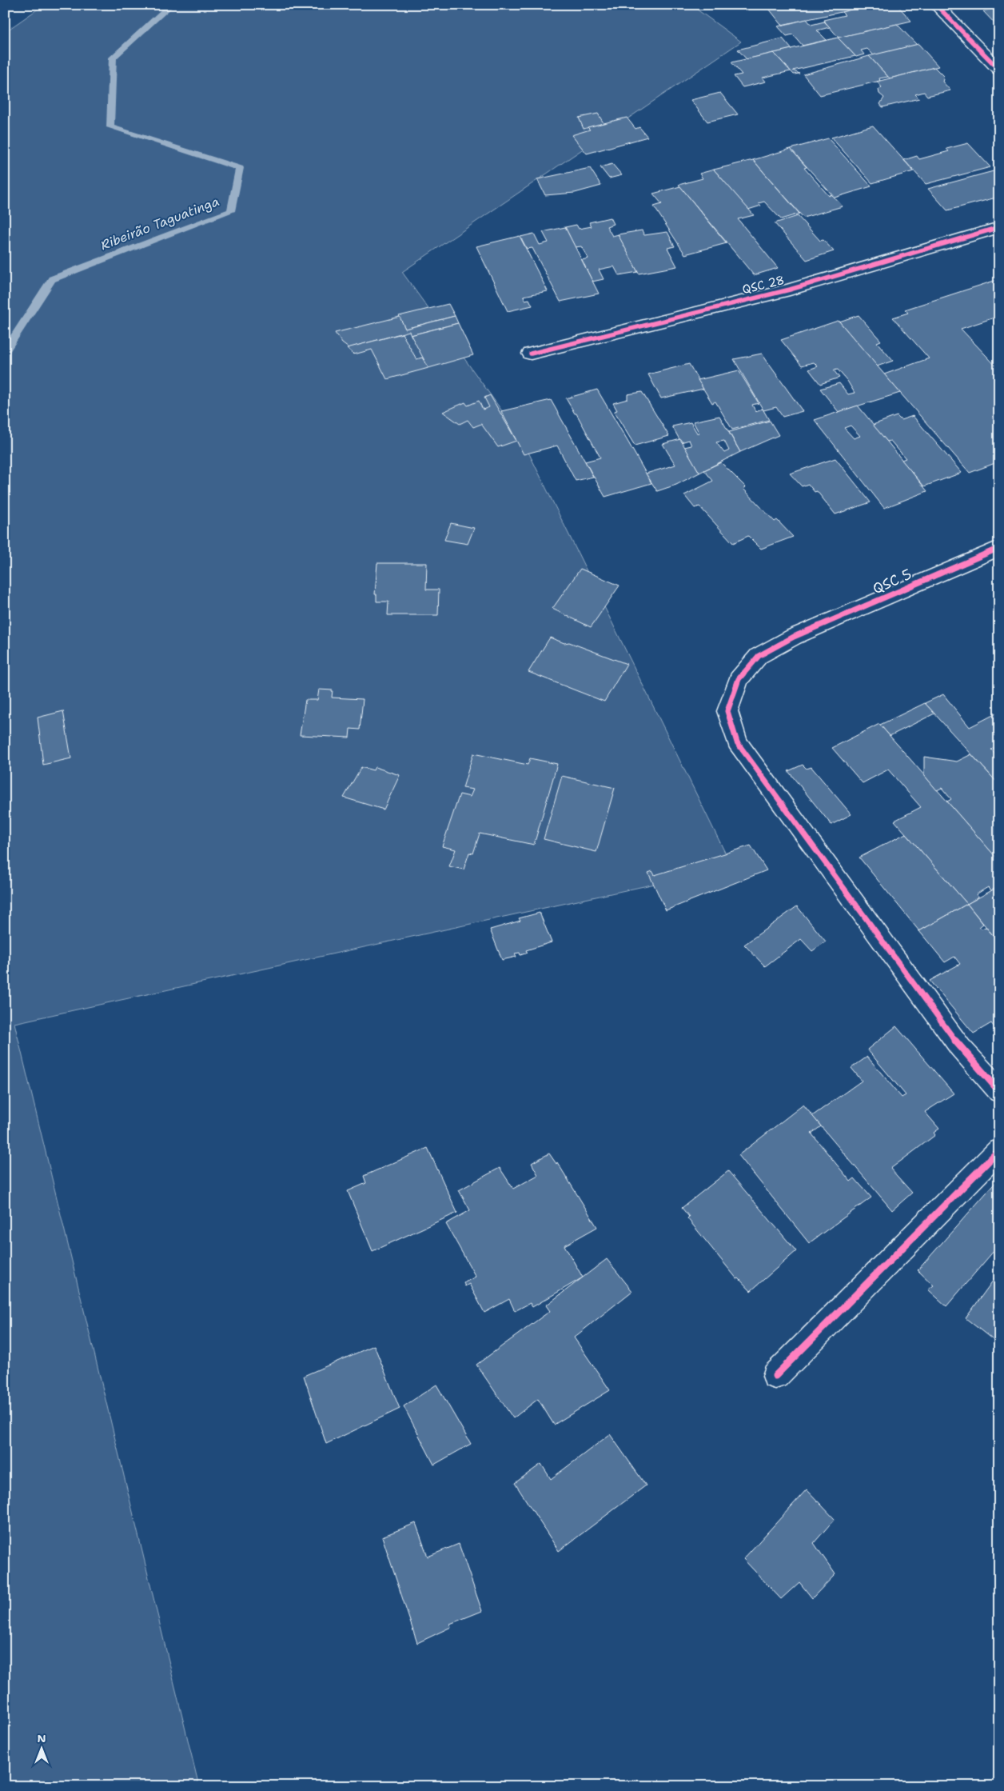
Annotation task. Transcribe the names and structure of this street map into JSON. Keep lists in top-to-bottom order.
{
  "streets": {
    "street": ["QSC 28", "QSC 5"]
  },
  "water": ["Ribeirão Taguatinga"],
  "north": "top"
}
